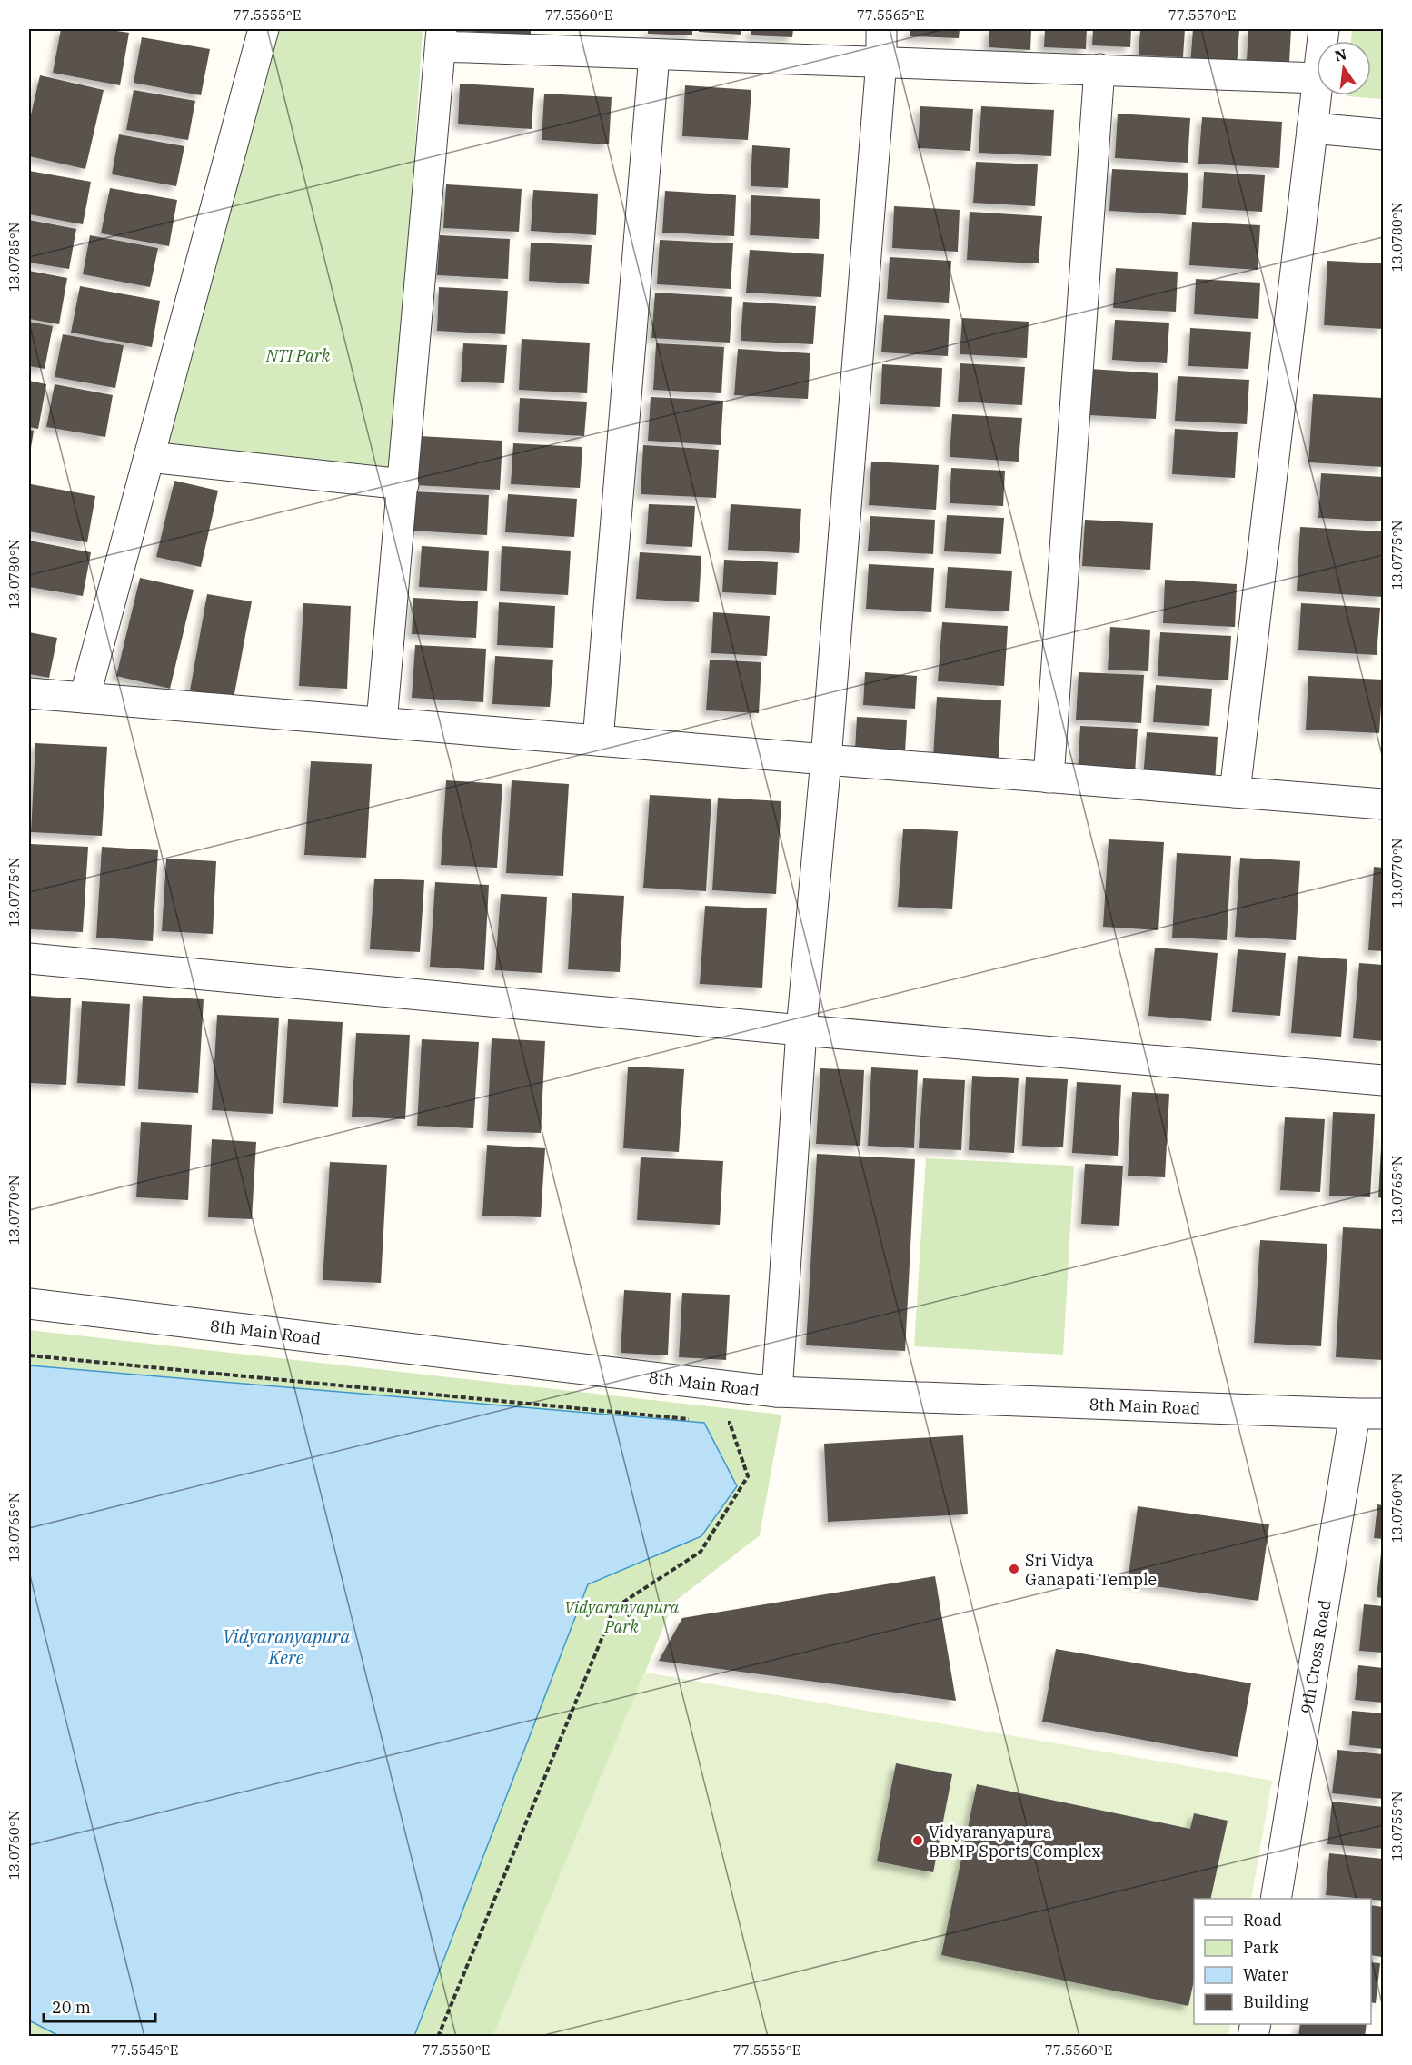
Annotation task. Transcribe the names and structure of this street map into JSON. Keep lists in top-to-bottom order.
{
  "streets": {
    "street": ["8th Main Road", "9th Cross Road"]
  },
  "crossings": [
    ["8th Main Road", "9th Cross Road"]
  ],
  "water": ["Vidyaranyapura Kere"],
  "parks": ["NTI Park", "Vidyaranyapura Park"],
  "places": ["Sri Vidya Ganapati Temple", "Vidyaranyapura BBMP Sports Complex"],
  "legend": [
    "Road",
    "Park",
    "Water",
    "Building"
  ],
  "scale_bar": "20 m",
  "north": "top",
  "coordinates": [
    "77.5555°E",
    "77.5560°E",
    "77.5565°E",
    "77.5570°E",
    "13.0780°N",
    "13.0785°N",
    "13.0775°N",
    "13.0770°N",
    "13.0765°N",
    "13.0760°N",
    "13.0755°N",
    "77.5545°E",
    "77.5550°E"
  ]
}
